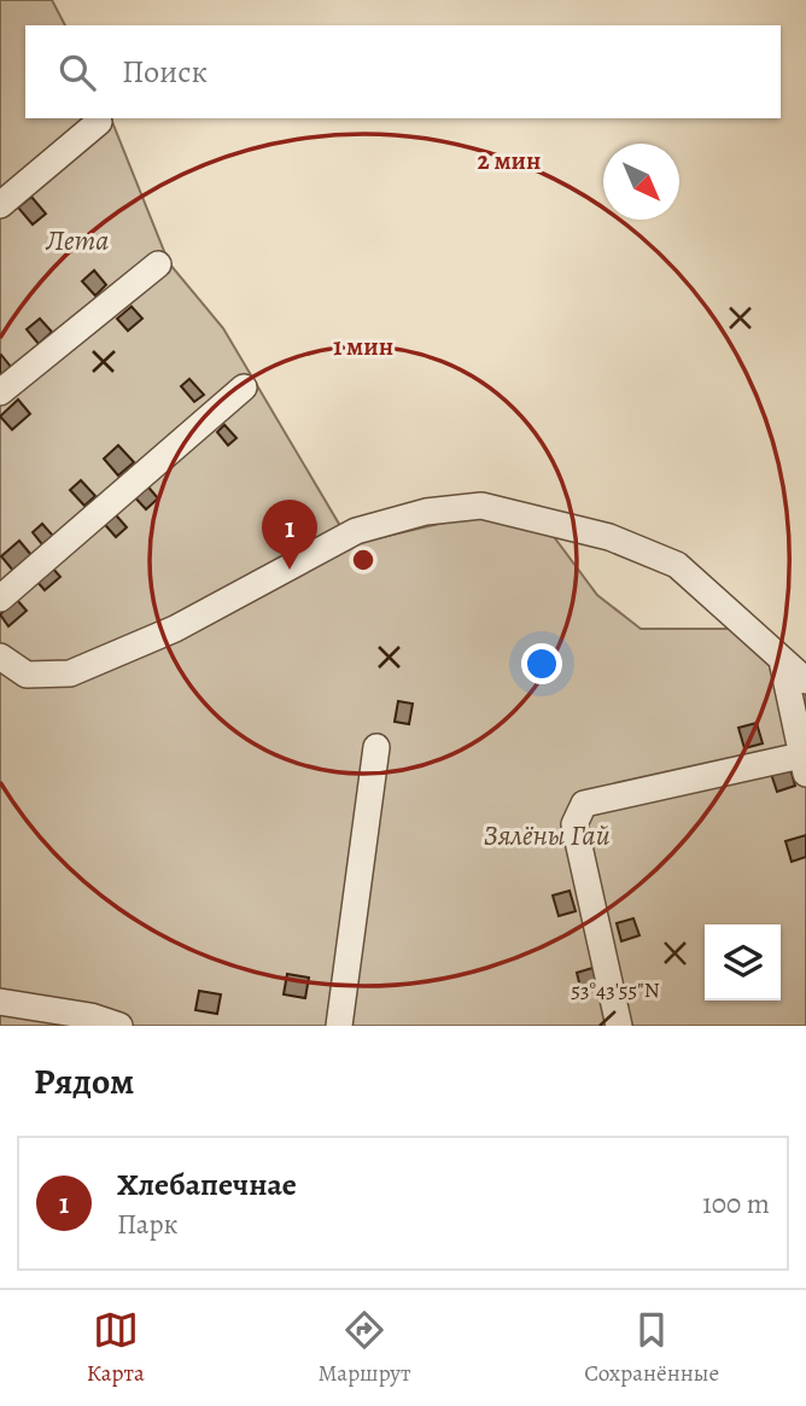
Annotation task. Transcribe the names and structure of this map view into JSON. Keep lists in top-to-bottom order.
{
  "parks": ["Лета", "Зялёны Гай"],
  "north": "bottom right",
  "page": {
    "search": "Поиск",
    "pins": "1",
    "heading": "Рядом",
    "list": [
      {
        "mark": "1",
        "name": "Хлебапечнае",
        "note": "Парк",
        "value": "100 m"
      }
    ],
    "nav": ["Карта", "Маршрут", "Сохранённые"]
  },
  "coordinates": ["53°43'55\"N"],
  "rings": ["2 мин", "1 мин"]
}
